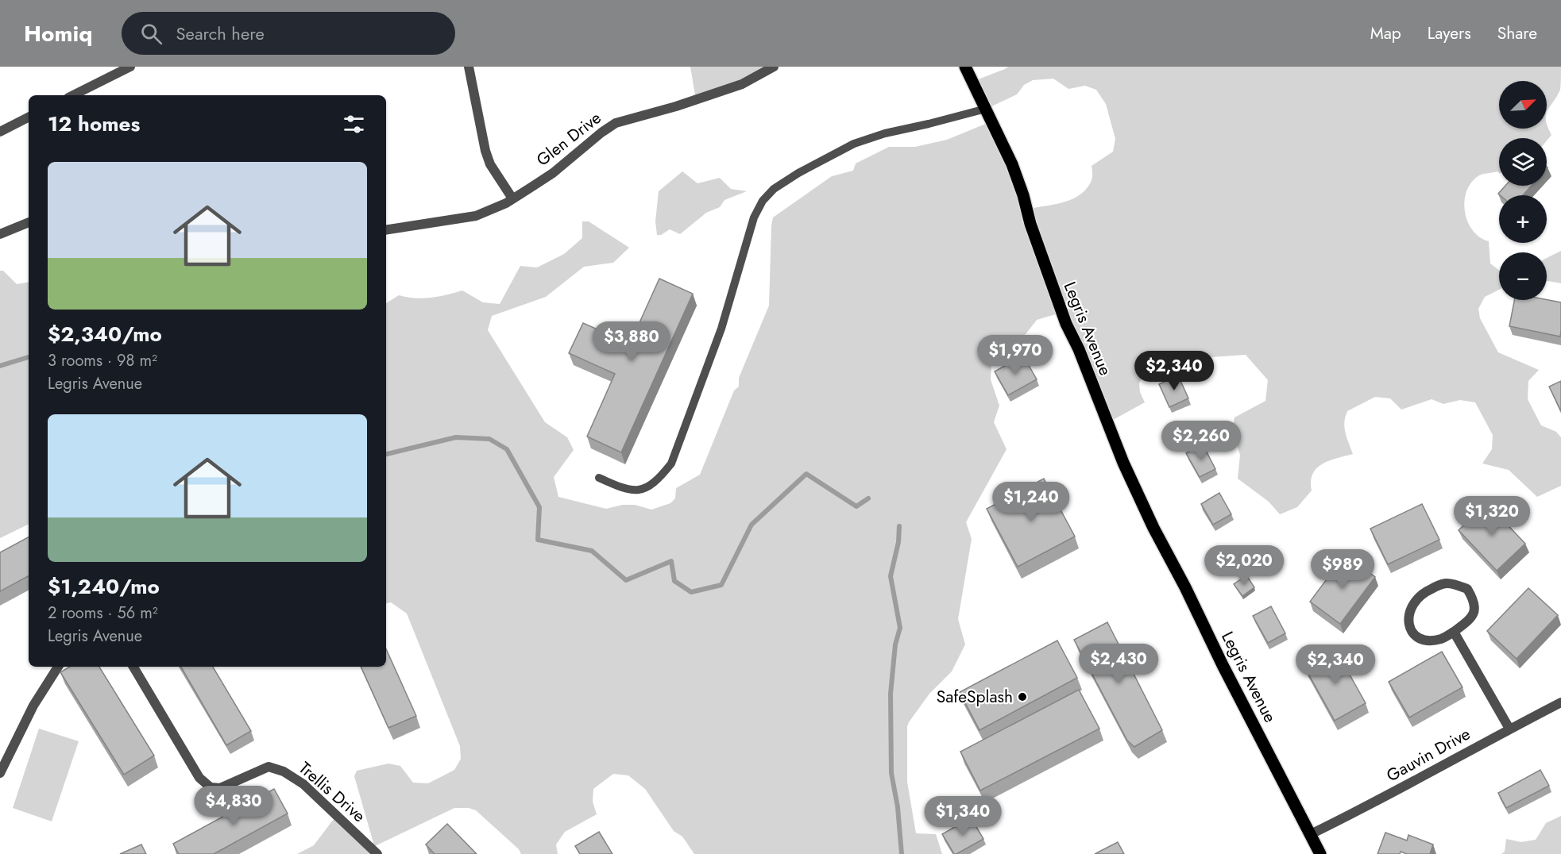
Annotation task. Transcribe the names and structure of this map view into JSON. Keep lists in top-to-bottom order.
{
  "streets": {
    "main road": ["Legris Avenue"],
    "street": ["Glen Drive", "Gauvin Drive", "Trellis Drive"]
  },
  "crossings": [
    ["Legris Avenue", "Gauvin Drive"]
  ],
  "places": ["SafeSplash"],
  "north": "top right",
  "page": {
    "header": "Homiq",
    "search": "Search here",
    "nav": ["Map", "Layers", "Share"],
    "map_buttons": ["+", "−"],
    "heading": "12 homes",
    "list": [
      {
        "name": "$2,340/mo",
        "note": "3 rooms · 98 m² · Legris Avenue"
      },
      {
        "name": "$1,240/mo",
        "note": "2 rooms · 56 m² · Legris Avenue"
      }
    ],
    "price": [
      "$3,880",
      "$1,970",
      "$2,340",
      "$2,260",
      "$1,240",
      "$1,320",
      "$2,020",
      "$989",
      "$2,430",
      "$2,340",
      "$4,830",
      "$1,340"
    ]
  }
}
